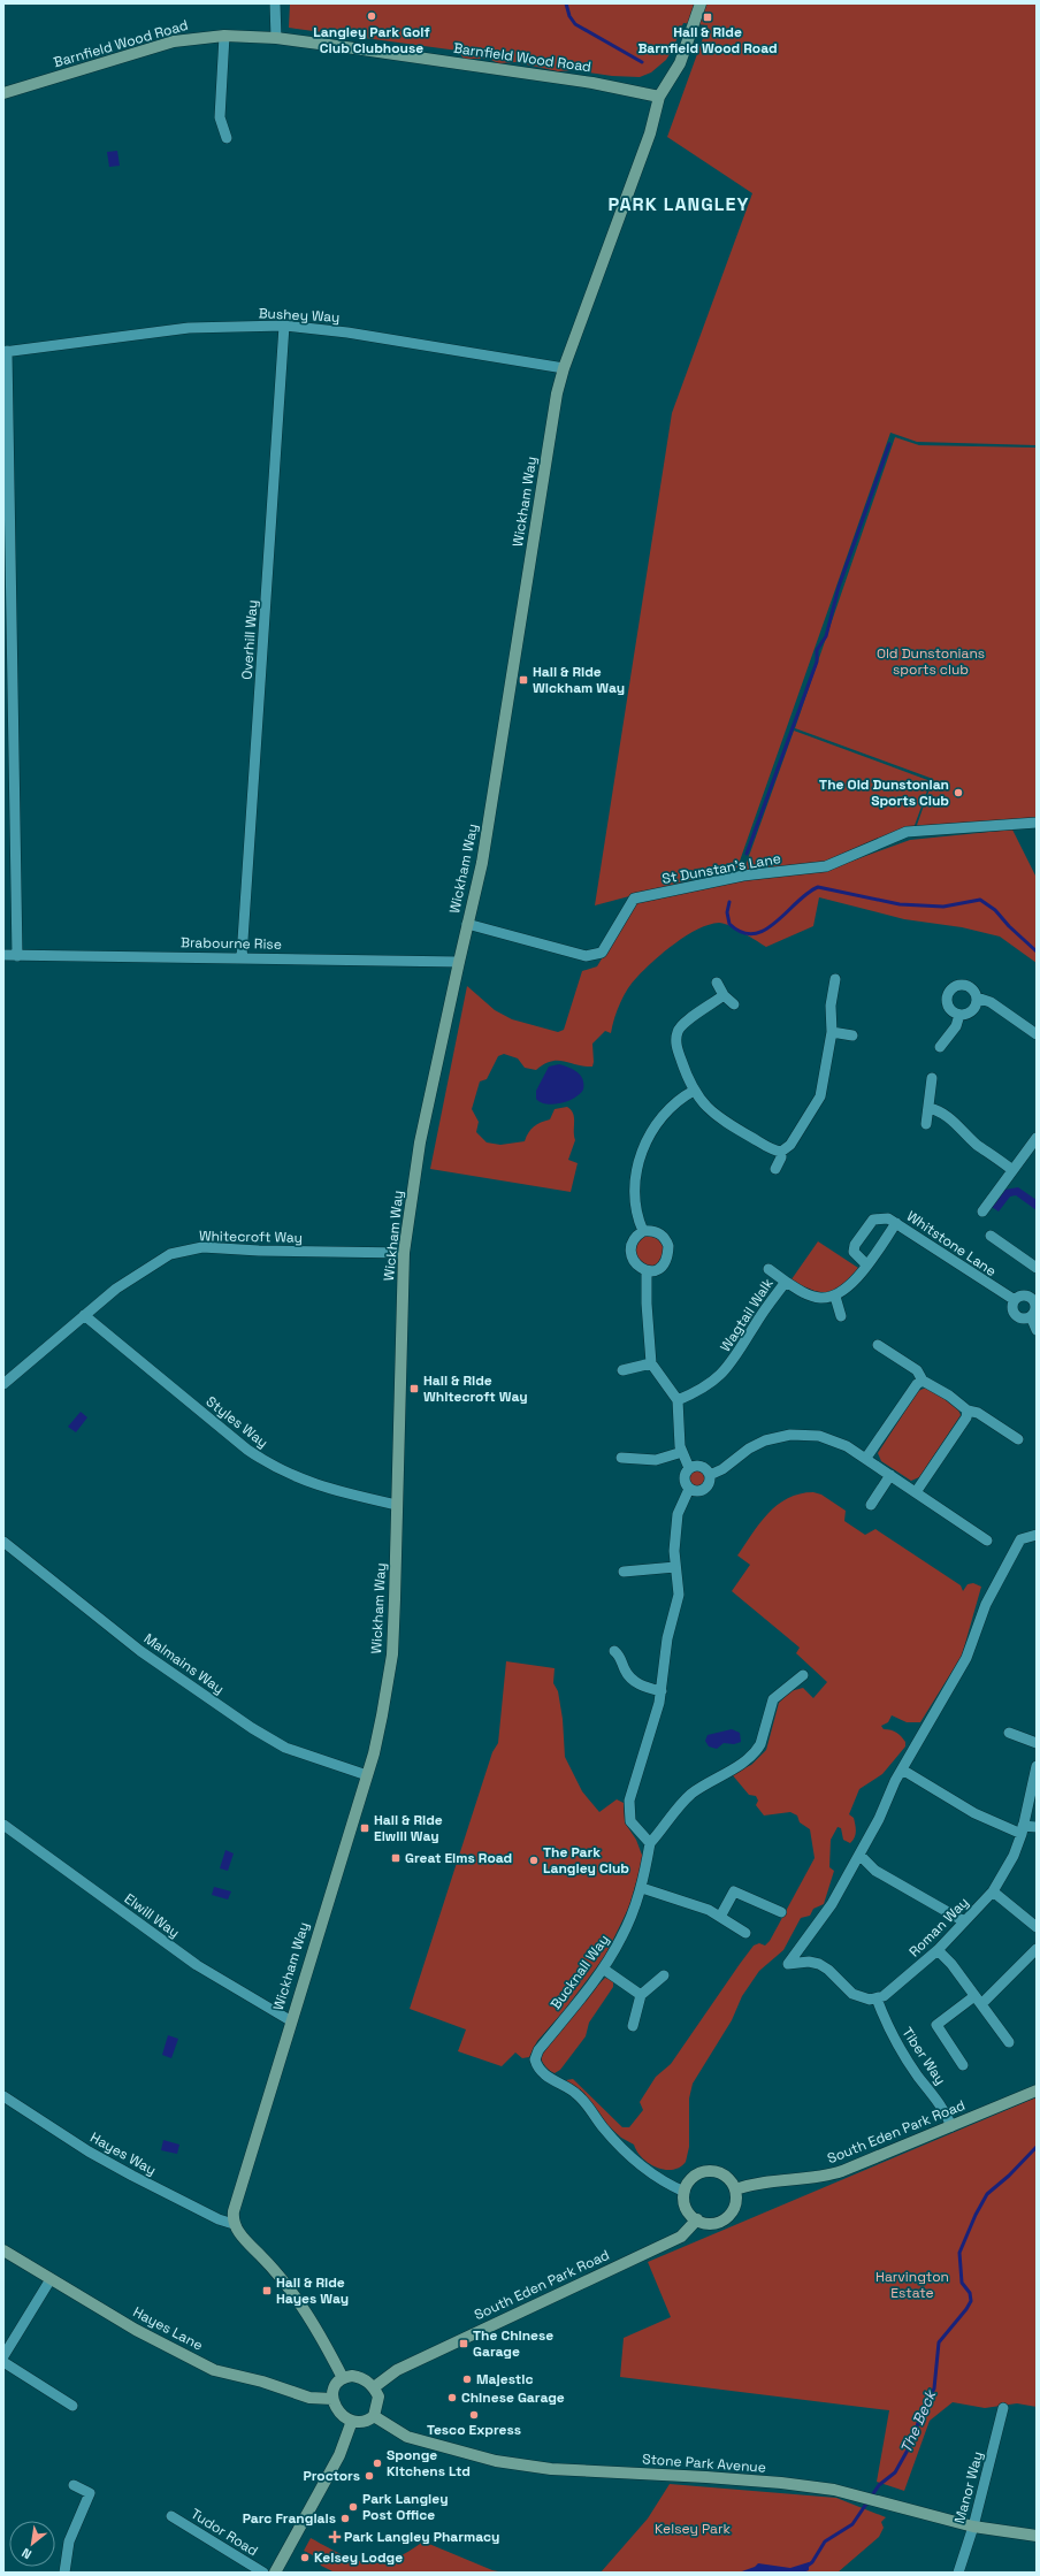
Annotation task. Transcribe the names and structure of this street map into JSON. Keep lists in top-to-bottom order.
{
  "streets": {
    "street": [
      "Barnfield Wood Road",
      "Bushey Way",
      "Wickham Way",
      "Overhill Way",
      "St Dunstan's Lane",
      "Brabourne Rise",
      "Whitecroft Way",
      "Whitstone Lane",
      "Wagtail Walk",
      "Styles Way",
      "Malmains Way",
      "Elwill Way",
      "Roman Way",
      "Bucknall Way",
      "Tiber Way",
      "South Eden Park Road",
      "Hayes Way",
      "Hayes Lane",
      "Stone Park Avenue",
      "Manor Way",
      "Tudor Road"
    ]
  },
  "crossings": [
    ["Barnfield Wood Road", "Wickham Way"],
    ["Bushey Way", "Wickham Way"],
    ["Bushey Way", "Overhill Way"],
    ["Wickham Way", "St Dunstan's Lane"],
    ["Wickham Way", "Brabourne Rise"],
    ["Wickham Way", "Whitecroft Way"],
    ["Wickham Way", "Styles Way"],
    ["Wickham Way", "Malmains Way"],
    ["Wickham Way", "Elwill Way"],
    ["Wickham Way", "Hayes Way"],
    ["Overhill Way", "Brabourne Rise"],
    ["Whitecroft Way", "Styles Way"],
    ["Roman Way", "Tiber Way"],
    ["Bucknall Way", "South Eden Park Road"],
    ["Tiber Way", "South Eden Park Road"],
    ["South Eden Park Road", "Hayes Lane"],
    ["South Eden Park Road", "Stone Park Avenue"],
    ["Hayes Lane", "Stone Park Avenue"],
    ["Stone Park Avenue", "Manor Way"]
  ],
  "districts": ["PARK LANGLEY"],
  "water": ["The Beck"],
  "parks": ["Old Dunstonians sports club", "Harvington Estate", "Kelsey Park"],
  "places": {
    "other": [
      "Langley Park Golf Club Clubhouse",
      "The Old Dunstonian Sports Club",
      "The Park Langley Club",
      "Majestic",
      "Chinese Garage",
      "Tesco Express",
      "Sponge Kitchens Ltd",
      "Proctors",
      "Park Langley Post Office",
      "Parc Franglais",
      "Kelsey Lodge"
    ],
    "transit": [
      "Hail & Ride Barnfield Wood Road",
      "Hail & Ride Wickham Way",
      "Hail & Ride Whitecroft Way",
      "Hail & Ride Elwill Way",
      "Great Elms Road",
      "Hail & Ride Hayes Way",
      "The Chinese Garage"
    ],
    "health": ["Park Langley Pharmacy"]
  },
  "north": "bottom left"
}
